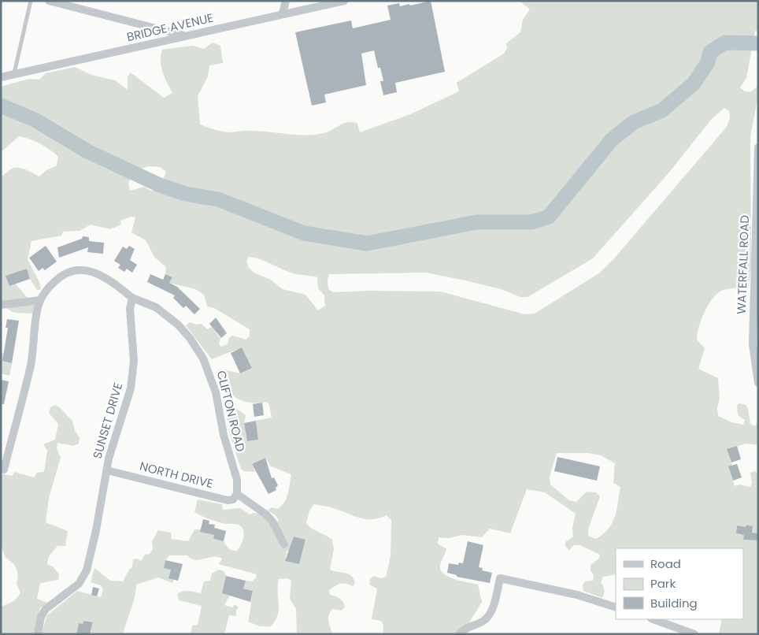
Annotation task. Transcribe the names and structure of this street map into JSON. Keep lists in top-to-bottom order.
{
  "streets": {
    "street": [
      "BRIDGE AVENUE",
      "WATERFALL ROAD",
      "CLIFTON ROAD",
      "SUNSET DRIVE",
      "NORTH DRIVE"
    ]
  },
  "crossings": [
    ["CLIFTON ROAD", "SUNSET DRIVE"],
    ["CLIFTON ROAD", "NORTH DRIVE"],
    ["SUNSET DRIVE", "NORTH DRIVE"]
  ],
  "legend": ["Road", "Park", "Building"]
}
